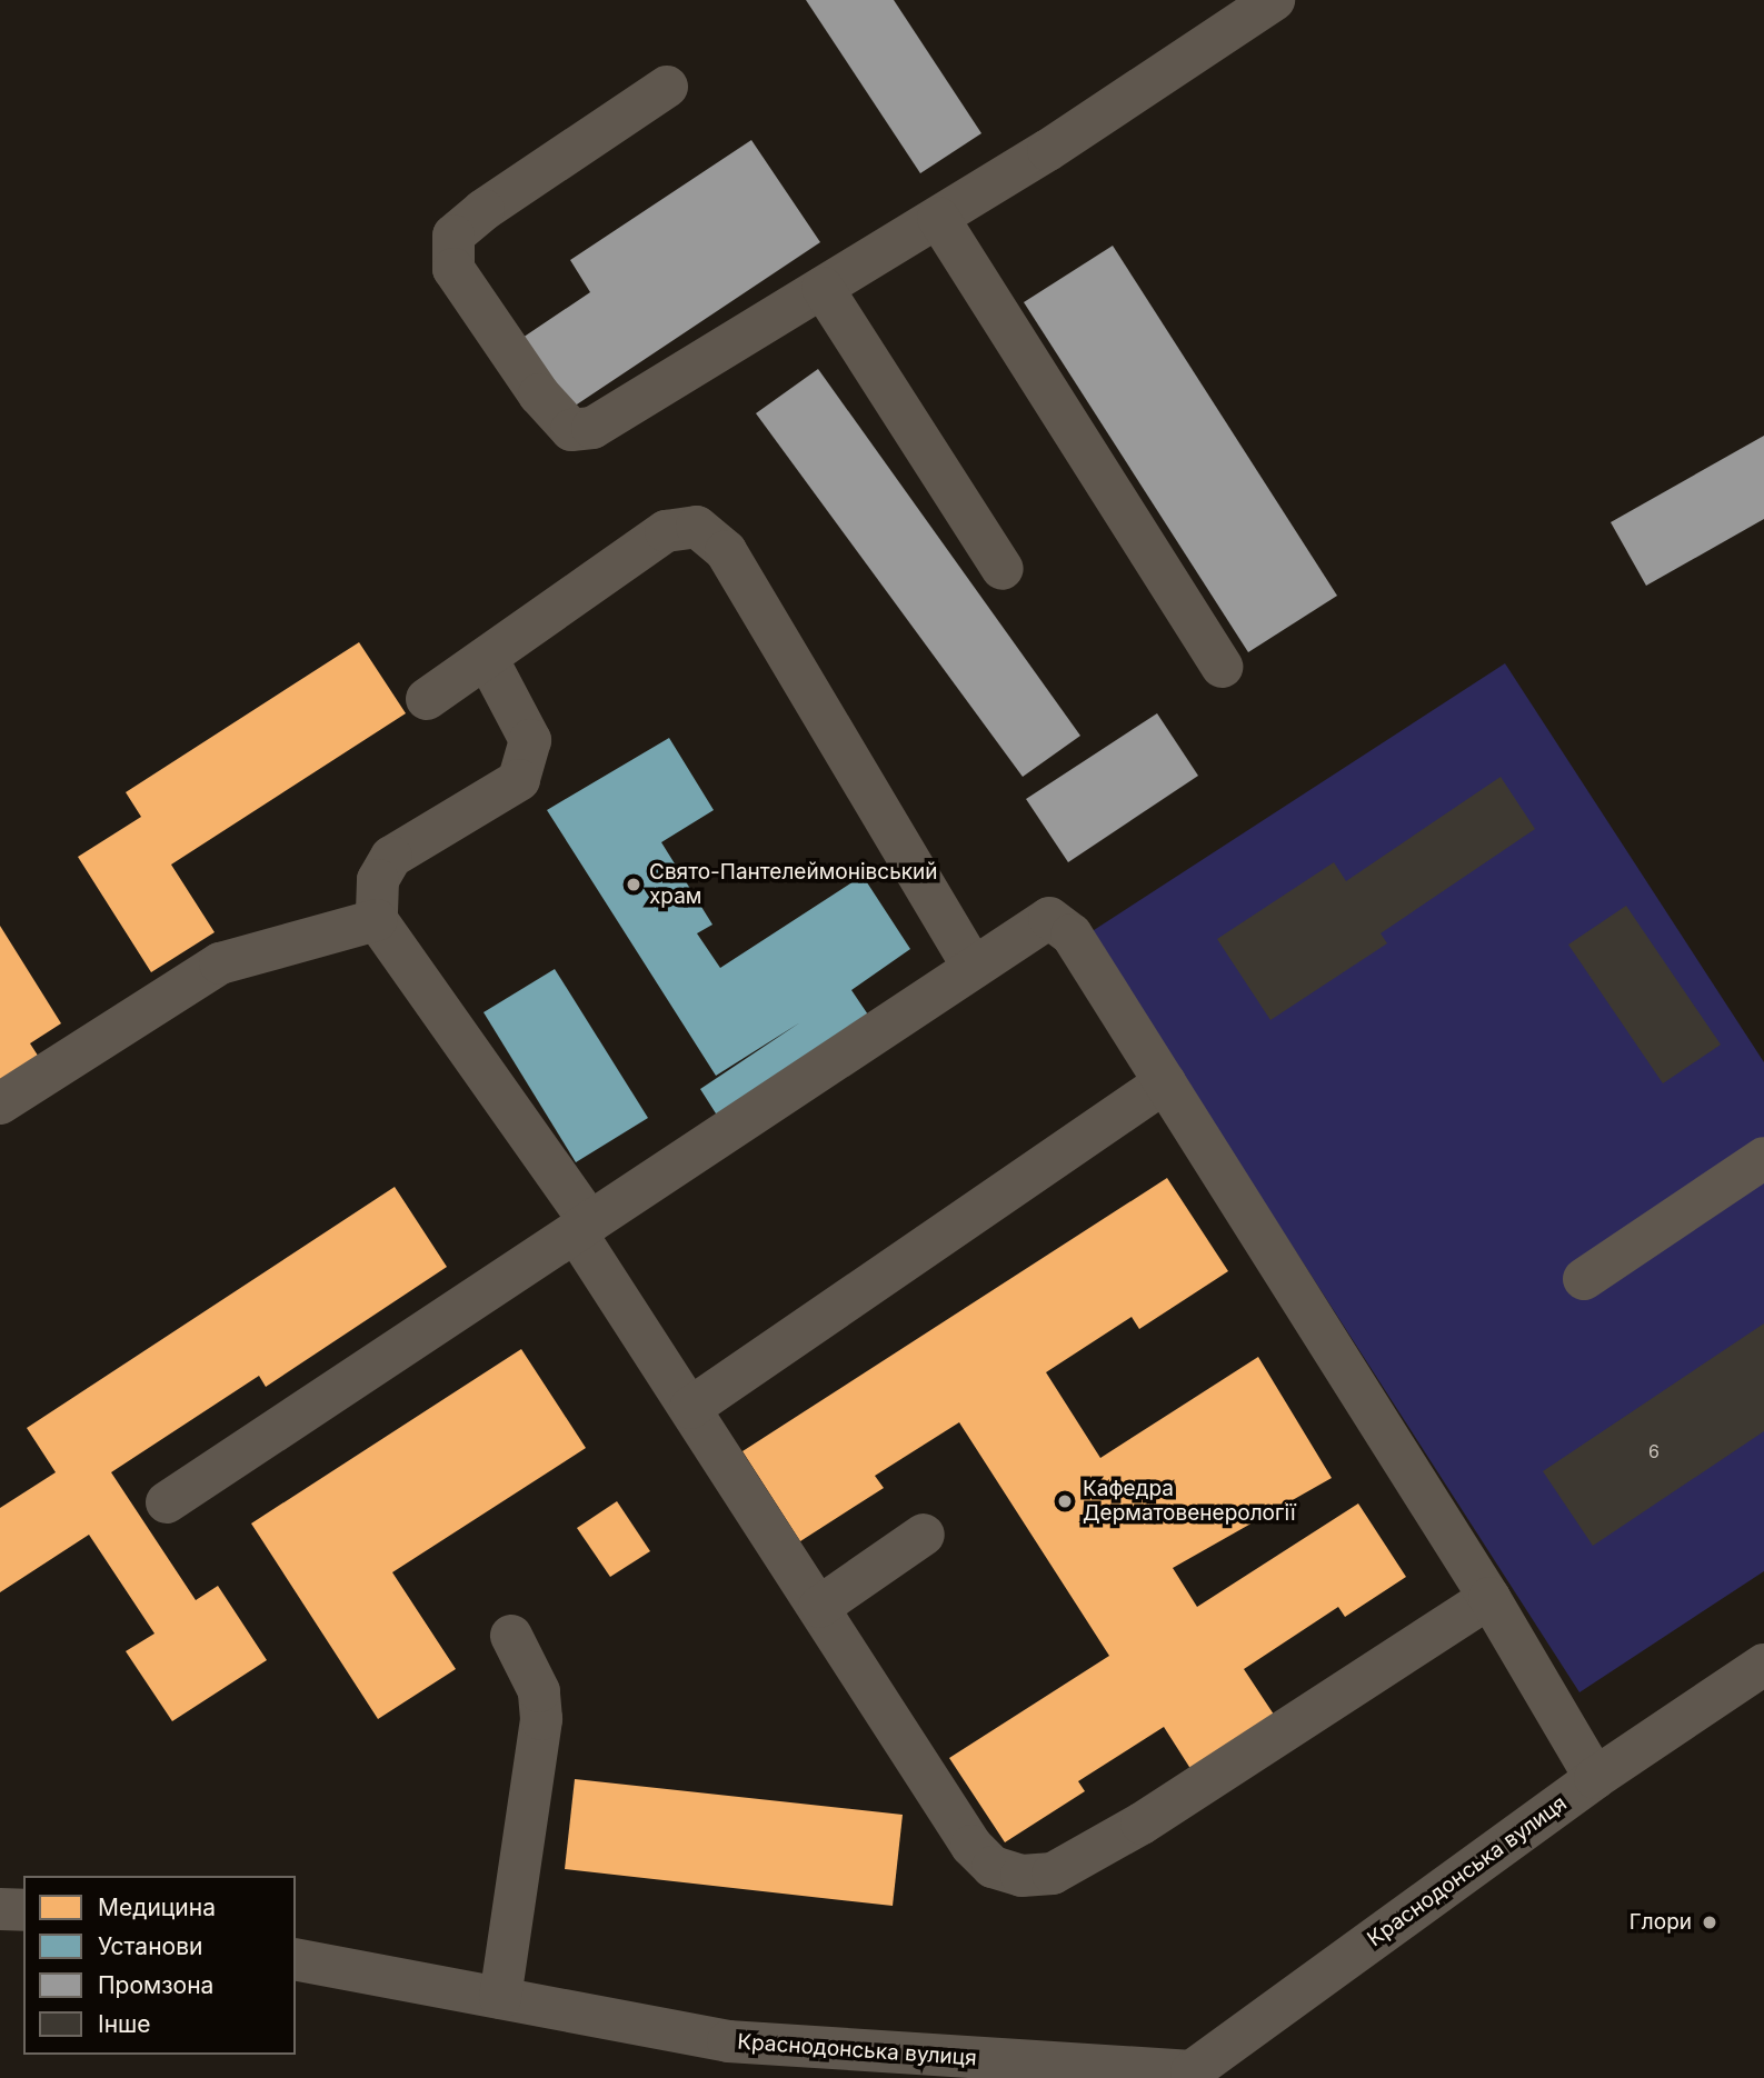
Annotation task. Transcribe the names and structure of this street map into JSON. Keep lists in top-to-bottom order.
{
  "streets": {
    "street": ["Краснодонська вулиця"]
  },
  "places": ["Свято-Пантелеймонівський храм", "Кафедра Дерматовенерології", "Глори"],
  "house_numbers": ["6"],
  "legend": [
    "Медицина",
    "Установи",
    "Промзона",
    "Інше"
  ]
}
